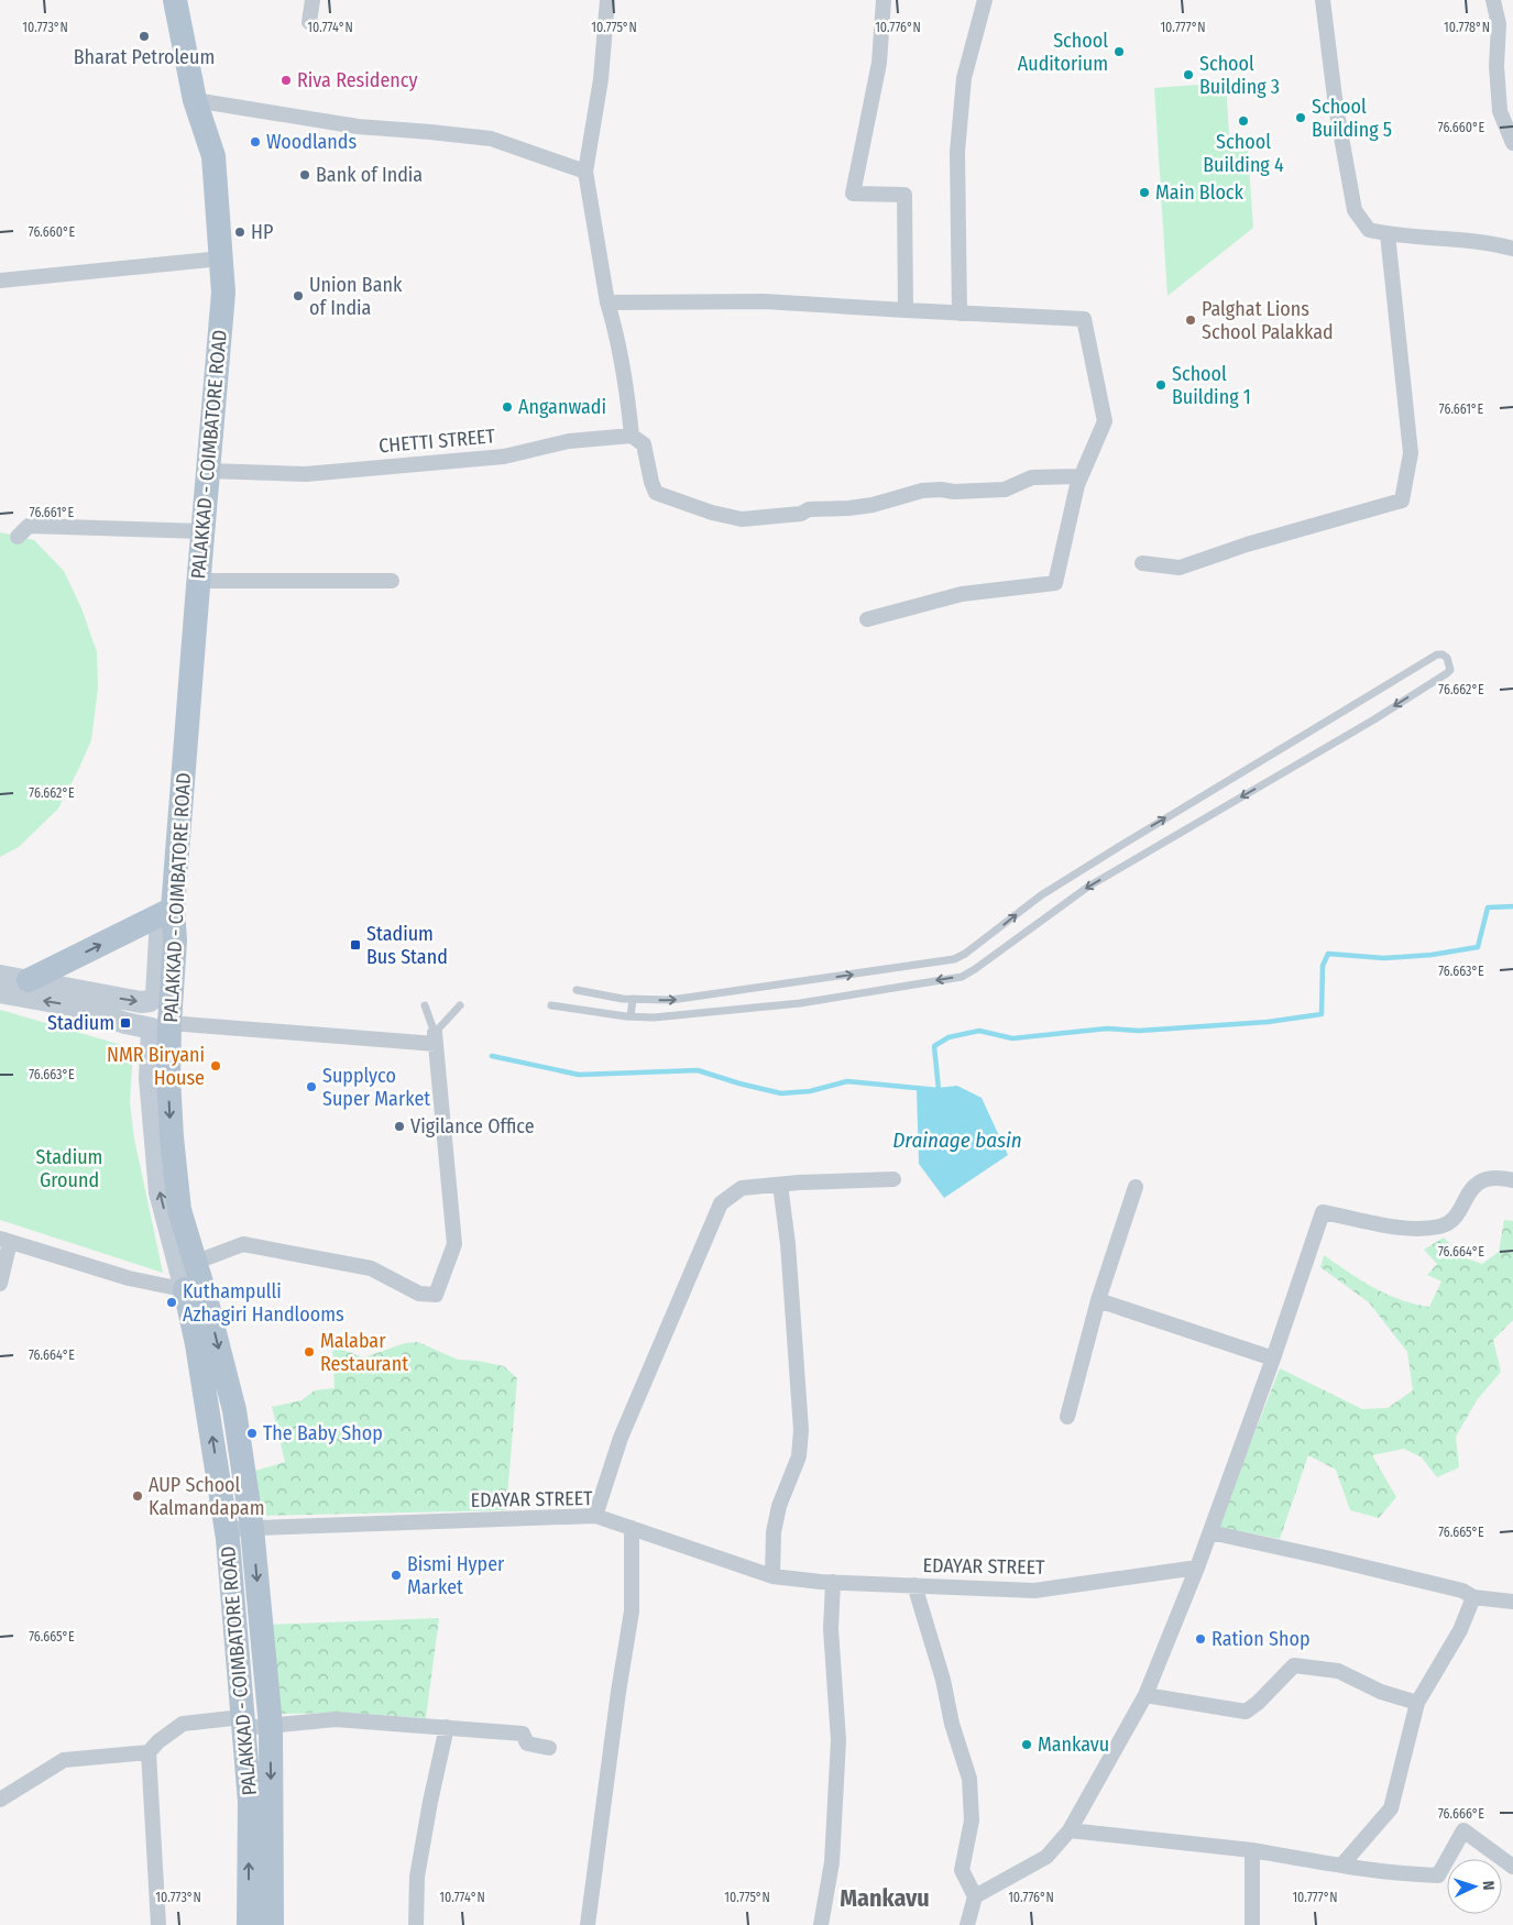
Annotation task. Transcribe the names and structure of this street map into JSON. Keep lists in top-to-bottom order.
{
  "streets": {
    "main road": ["PALAKKAD - COIMBATORE ROAD"],
    "street": ["CHETTI STREET", "EDAYAR STREET"]
  },
  "crossings": [
    ["CHETTI STREET", "PALAKKAD - COIMBATORE ROAD"],
    ["PALAKKAD - COIMBATORE ROAD", "EDAYAR STREET"]
  ],
  "districts": ["Mankavu"],
  "water": ["Drainage basin"],
  "parks": ["Stadium Ground"],
  "places": {
    "other": [
      "Bharat Petroleum",
      "School Auditorium",
      "School Building 3",
      "Riva Residency",
      "School Building 5",
      "School Building 4",
      "Woodlands",
      "Bank of India",
      "Main Block",
      "HP",
      "Union Bank of India",
      "Palghat Lions School Palakkad",
      "School Building 1",
      "Anganwadi",
      "NMR Biryani House",
      "Supplyco Super Market",
      "Vigilance Office",
      "Kuthampulli Azhagiri Handlooms",
      "Malabar Restaurant",
      "The Baby Shop",
      "AUP School Kalmandapam",
      "Bismi Hyper Market",
      "Ration Shop",
      "Mankavu"
    ],
    "transit": ["Stadium Bus Stand", "Stadium"]
  },
  "north": "right",
  "coordinates": [
    "10.773°N",
    "10.774°N",
    "10.775°N",
    "10.776°N",
    "10.777°N",
    "10.778°N",
    "76.660°E",
    "76.661°E",
    "76.662°E",
    "76.663°E",
    "76.664°E",
    "76.665°E",
    "76.666°E"
  ]
}
